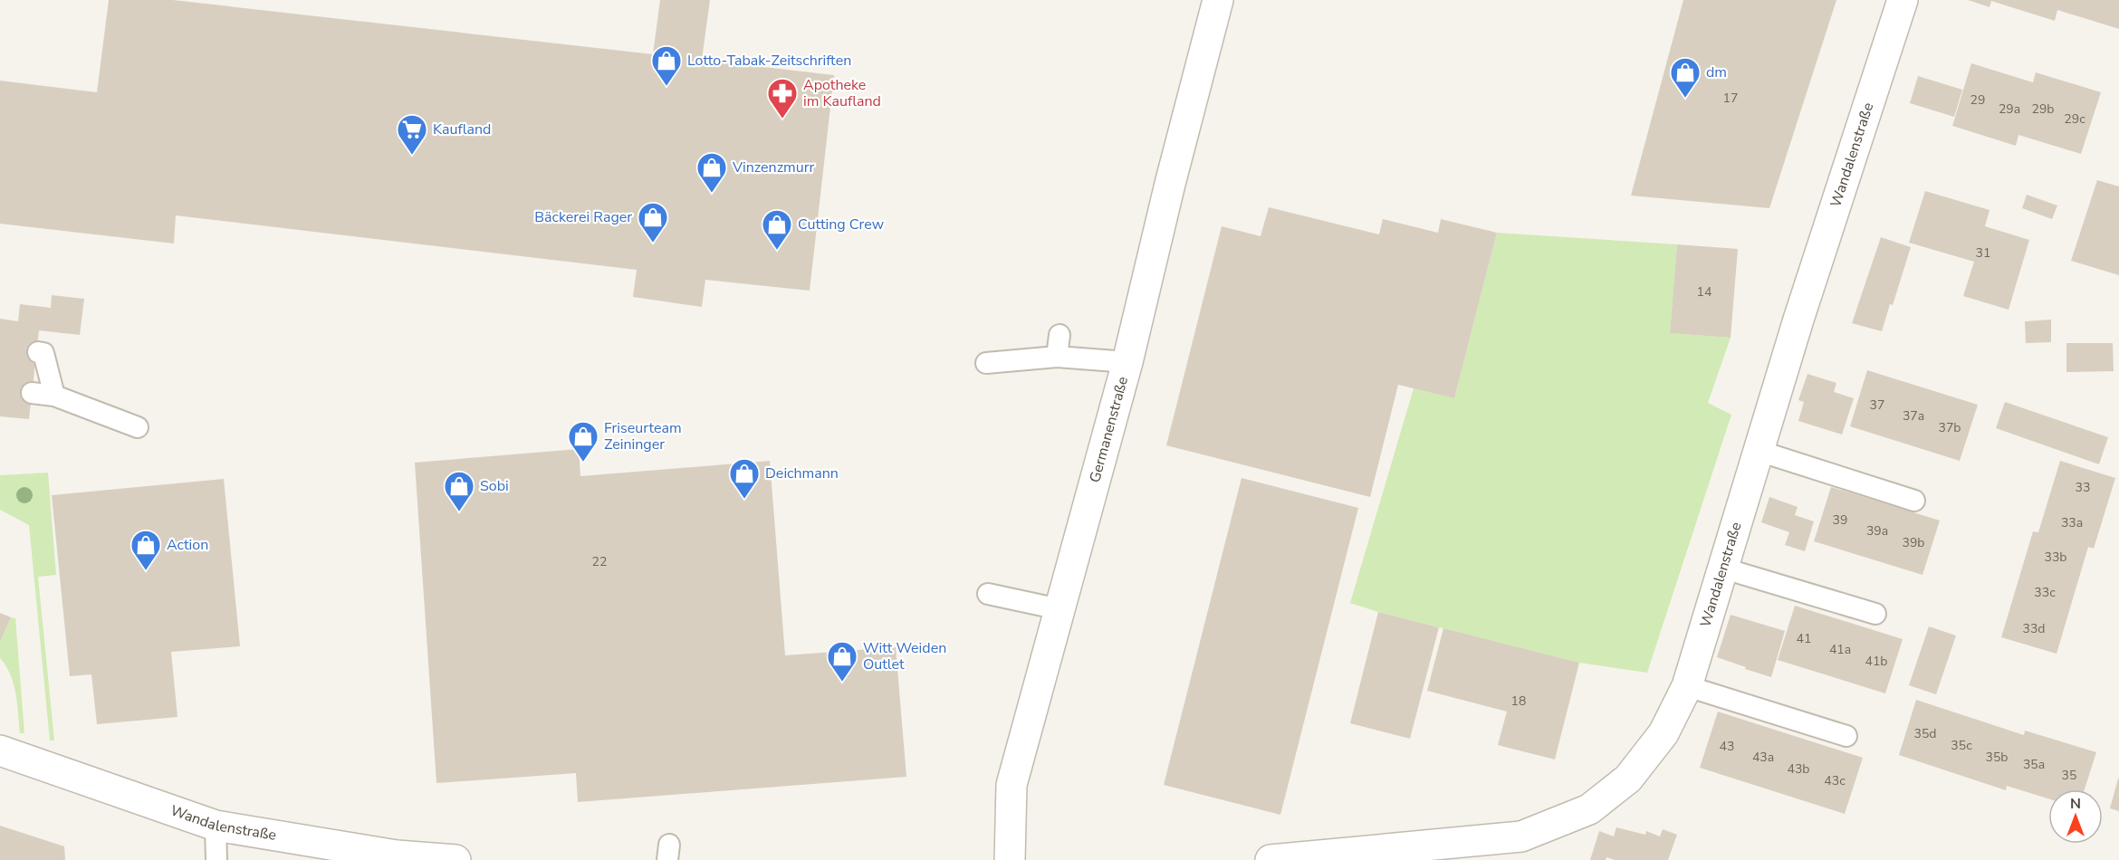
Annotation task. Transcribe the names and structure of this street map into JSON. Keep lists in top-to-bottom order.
{
  "streets": {
    "street": ["Wandalenstraße", "Germanenstraße"]
  },
  "places": {
    "shop": [
      "Lotto-Tabak-Zeitschriften",
      "dm",
      "Vinzenzmurr",
      "Bäckerei Rager",
      "Cutting Crew",
      "Friseurteam Zeininger",
      "Deichmann",
      "Sobi",
      "Action",
      "Witt Weiden Outlet"
    ],
    "pharmacy": ["Apotheke im Kaufland"],
    "supermarket": ["Kaufland"]
  },
  "house_numbers": [
    "17",
    "29",
    "29a",
    "29b",
    "29c",
    "31",
    "14",
    "37",
    "37a",
    "37b",
    "33",
    "39",
    "33a",
    "39a",
    "39b",
    "33b",
    "22",
    "33c",
    "33d",
    "41",
    "41a",
    "41b",
    "18",
    "35d",
    "35c",
    "43",
    "43a",
    "35b",
    "35a",
    "43b",
    "35",
    "43c"
  ],
  "north": "top"
}
